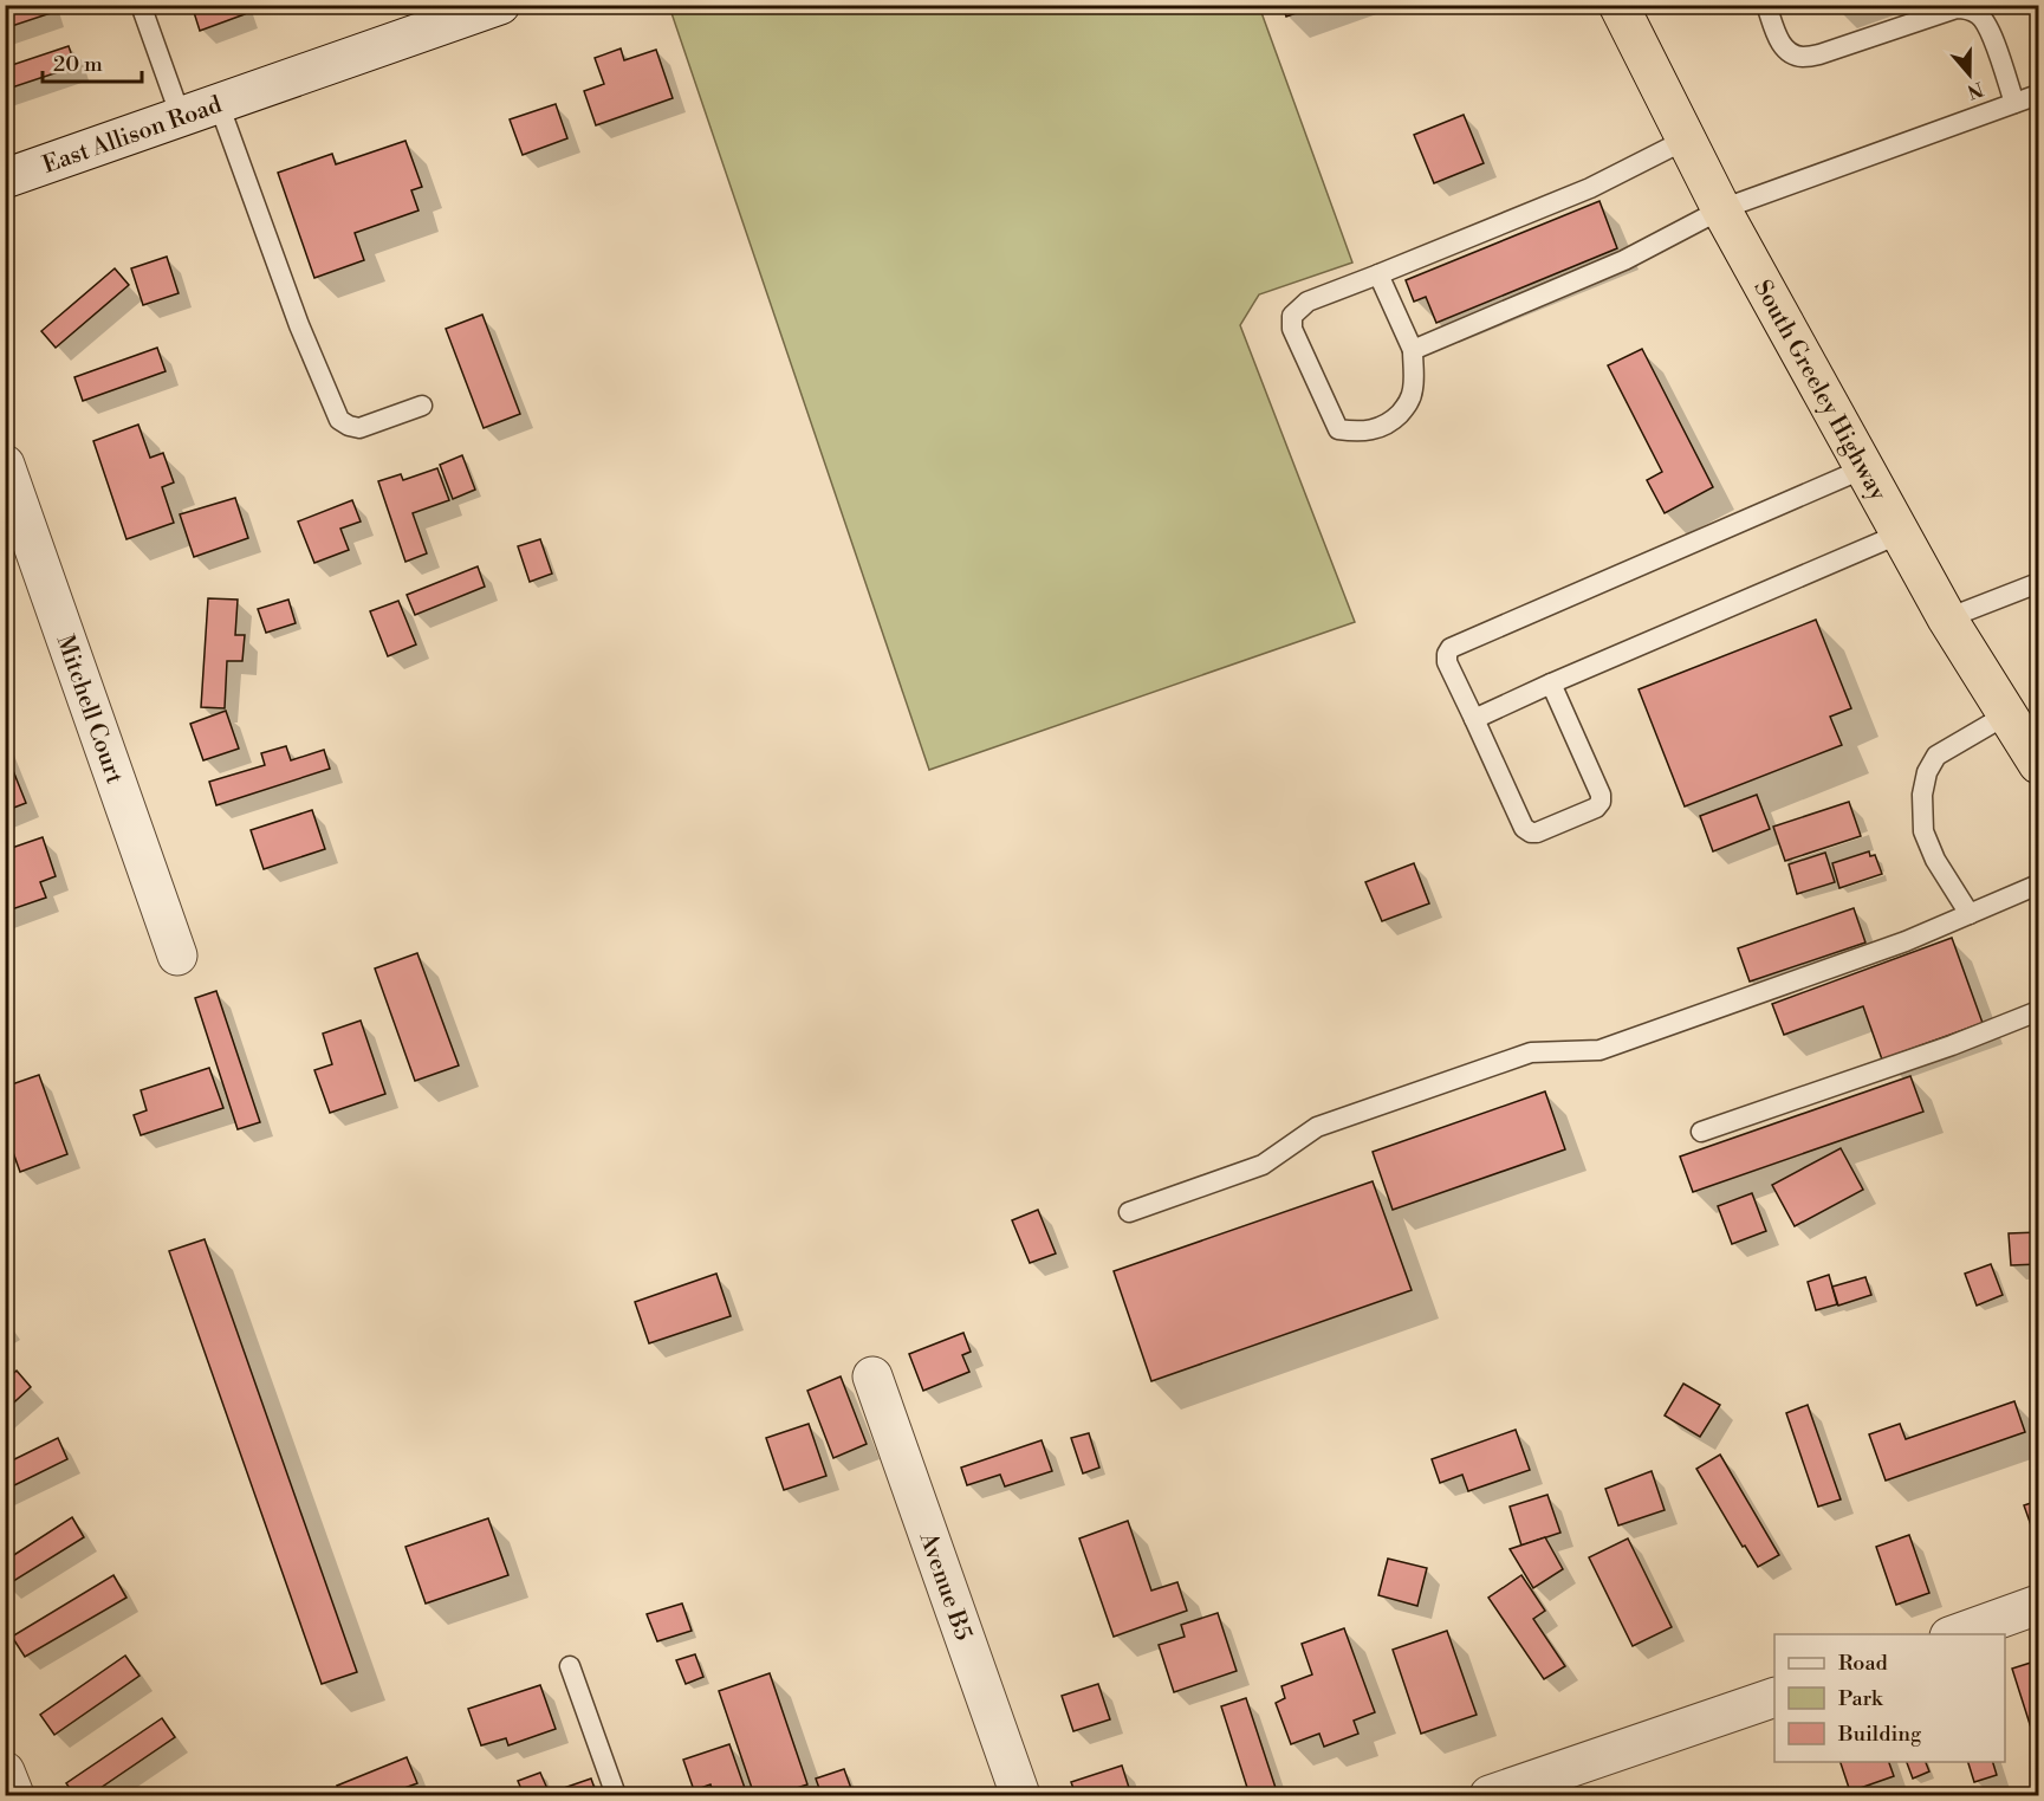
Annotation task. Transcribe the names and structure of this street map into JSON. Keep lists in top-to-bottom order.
{
  "streets": {
    "highway": ["South Greeley Highway"],
    "street": ["East Allison Road", "Mitchell Court", "Avenue B5"]
  },
  "legend": ["Road", "Park", "Building"],
  "scale_bar": "20 m",
  "north": "bottom"
}
